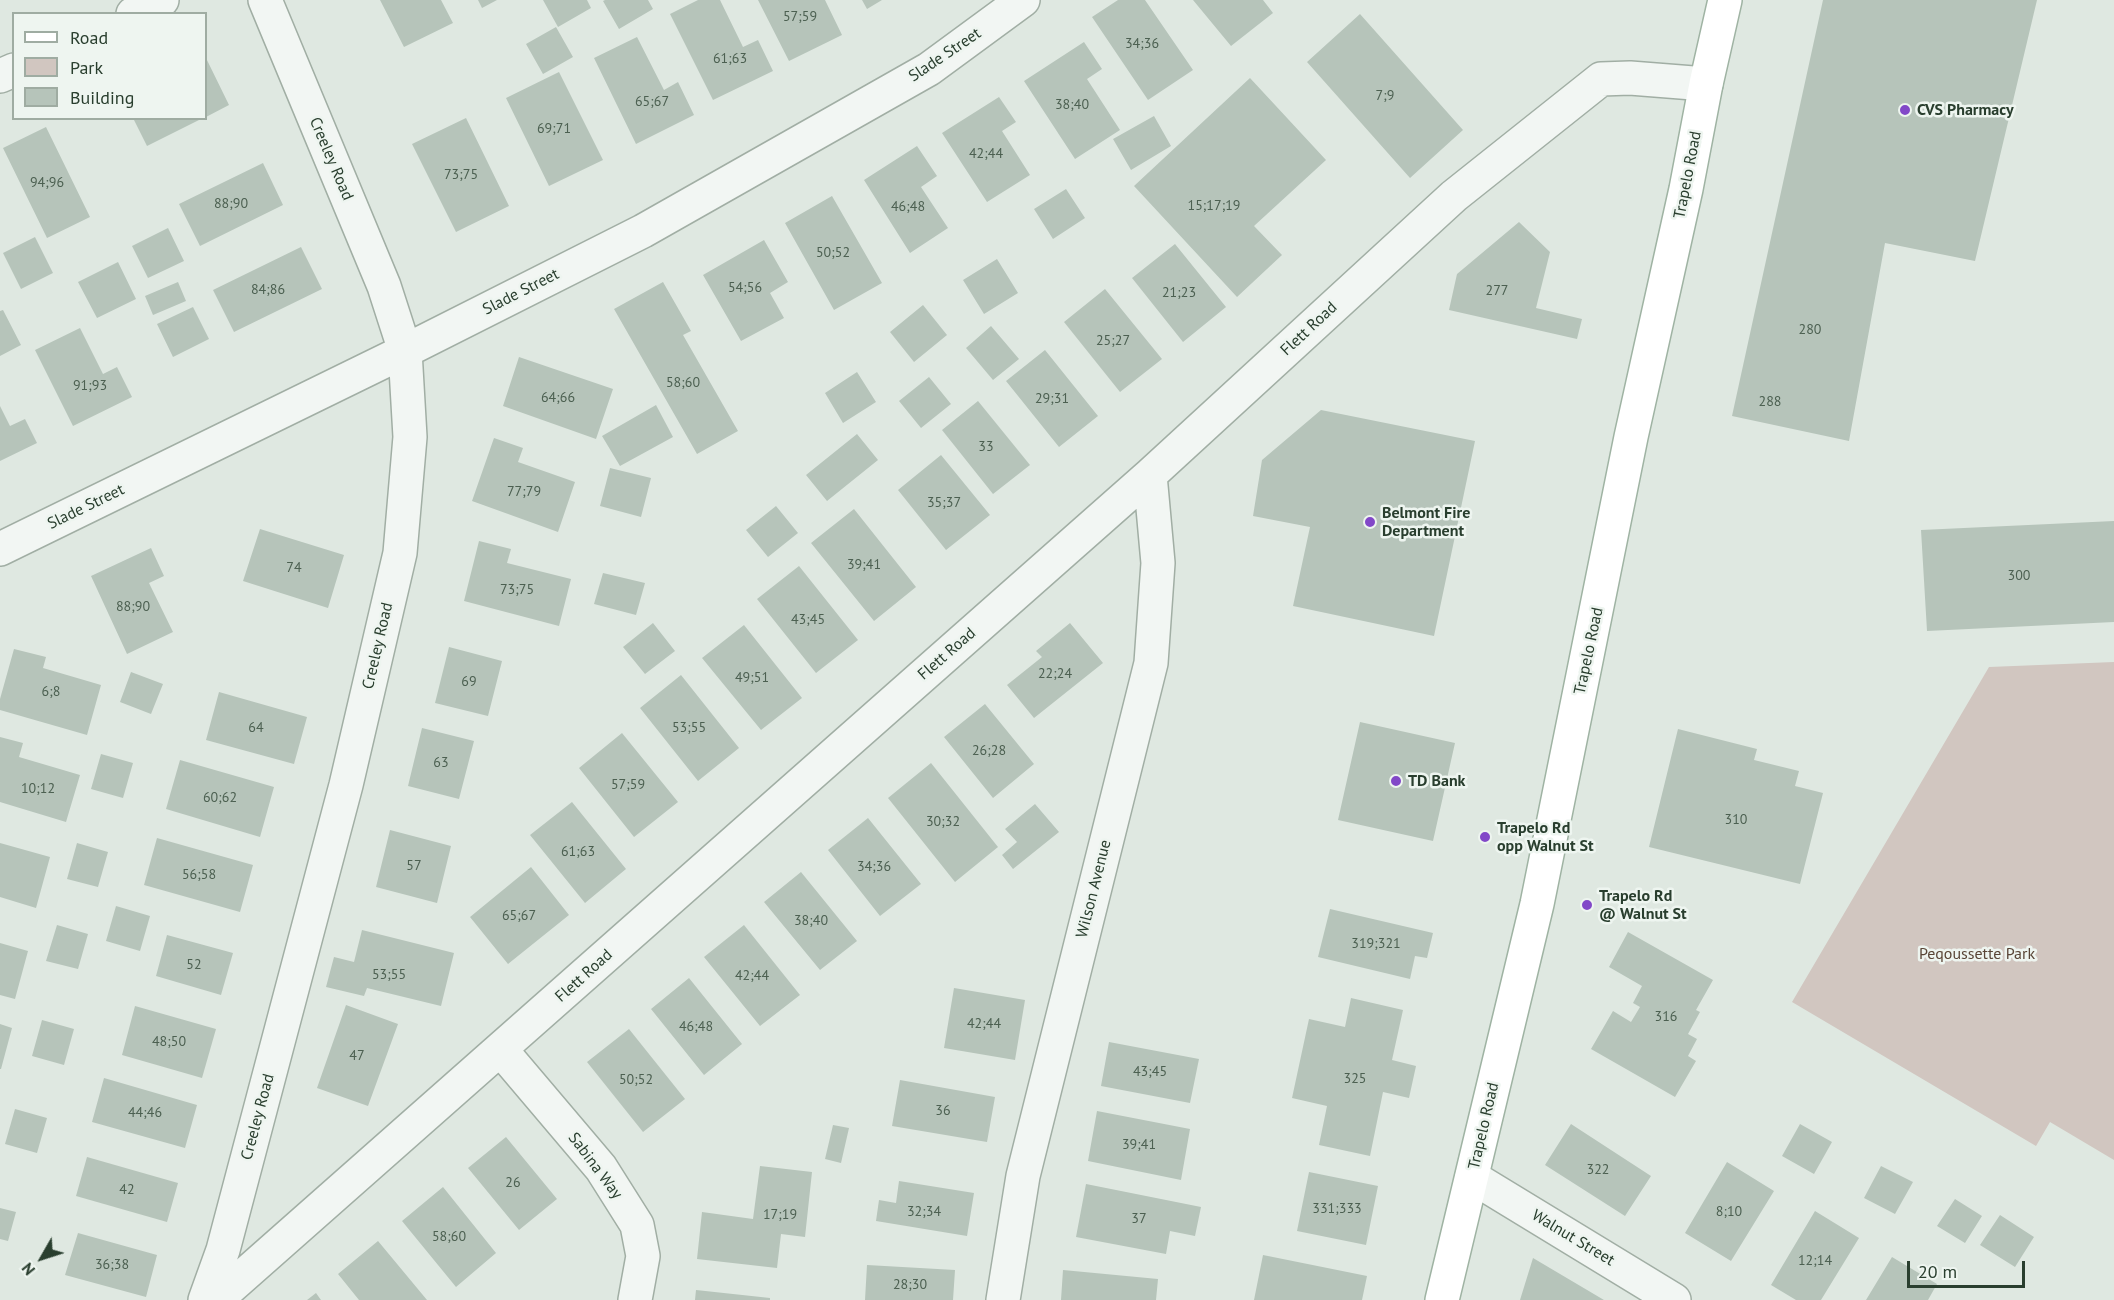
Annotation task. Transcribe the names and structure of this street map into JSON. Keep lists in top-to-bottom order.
{
  "streets": {
    "main road": ["Trapelo Road"],
    "street": [
      "Slade Street",
      "Creeley Road",
      "Flett Road",
      "Wilson Avenue",
      "Sabina Way",
      "Walnut Street"
    ]
  },
  "crossings": [
    ["Slade Street", "Creeley Road"],
    ["Trapelo Road", "Flett Road"],
    ["Trapelo Road", "Walnut Street"],
    ["Flett Road", "Wilson Avenue"],
    ["Flett Road", "Sabina Way"]
  ],
  "parks": ["Peqoussette Park"],
  "places": [
    "CVS Pharmacy",
    "Belmont Fire Department",
    "TD Bank",
    "Trapelo Rd opp Walnut St",
    "Trapelo Rd @ Walnut St"
  ],
  "house_numbers": [
    "57;59",
    "34;36",
    "61;63",
    "7;9",
    "65;67",
    "38;40",
    "69;71",
    "42;44",
    "73;75",
    "94;96",
    "88;90",
    "15;17;19",
    "46;48",
    "50;52",
    "54;56",
    "84;86",
    "277",
    "21;23",
    "280",
    "25;27",
    "58;60",
    "91;93",
    "64;66",
    "29;31",
    "288",
    "33",
    "77;79",
    "35;37",
    "39;41",
    "74",
    "300",
    "73;75",
    "88;90",
    "43;45",
    "22;24",
    "49;51",
    "69",
    "6;8",
    "64",
    "53;55",
    "26;28",
    "63",
    "57;59",
    "10;12",
    "60;62",
    "310",
    "30;32",
    "61;63",
    "57",
    "34;36",
    "56;58",
    "65;67",
    "38;40",
    "319;321",
    "52",
    "53;55",
    "42;44",
    "316",
    "42;44",
    "46;48",
    "48;50",
    "47",
    "43;45",
    "325",
    "50;52",
    "36",
    "44;46",
    "39;41",
    "322",
    "26",
    "42",
    "331;333",
    "32;34",
    "8;10",
    "17;19",
    "37",
    "58;60",
    "12;14",
    "36;38",
    "28;30"
  ],
  "legend": ["Road", "Park", "Building"],
  "scale_bar": "20 m",
  "north": "bottom left"
}
